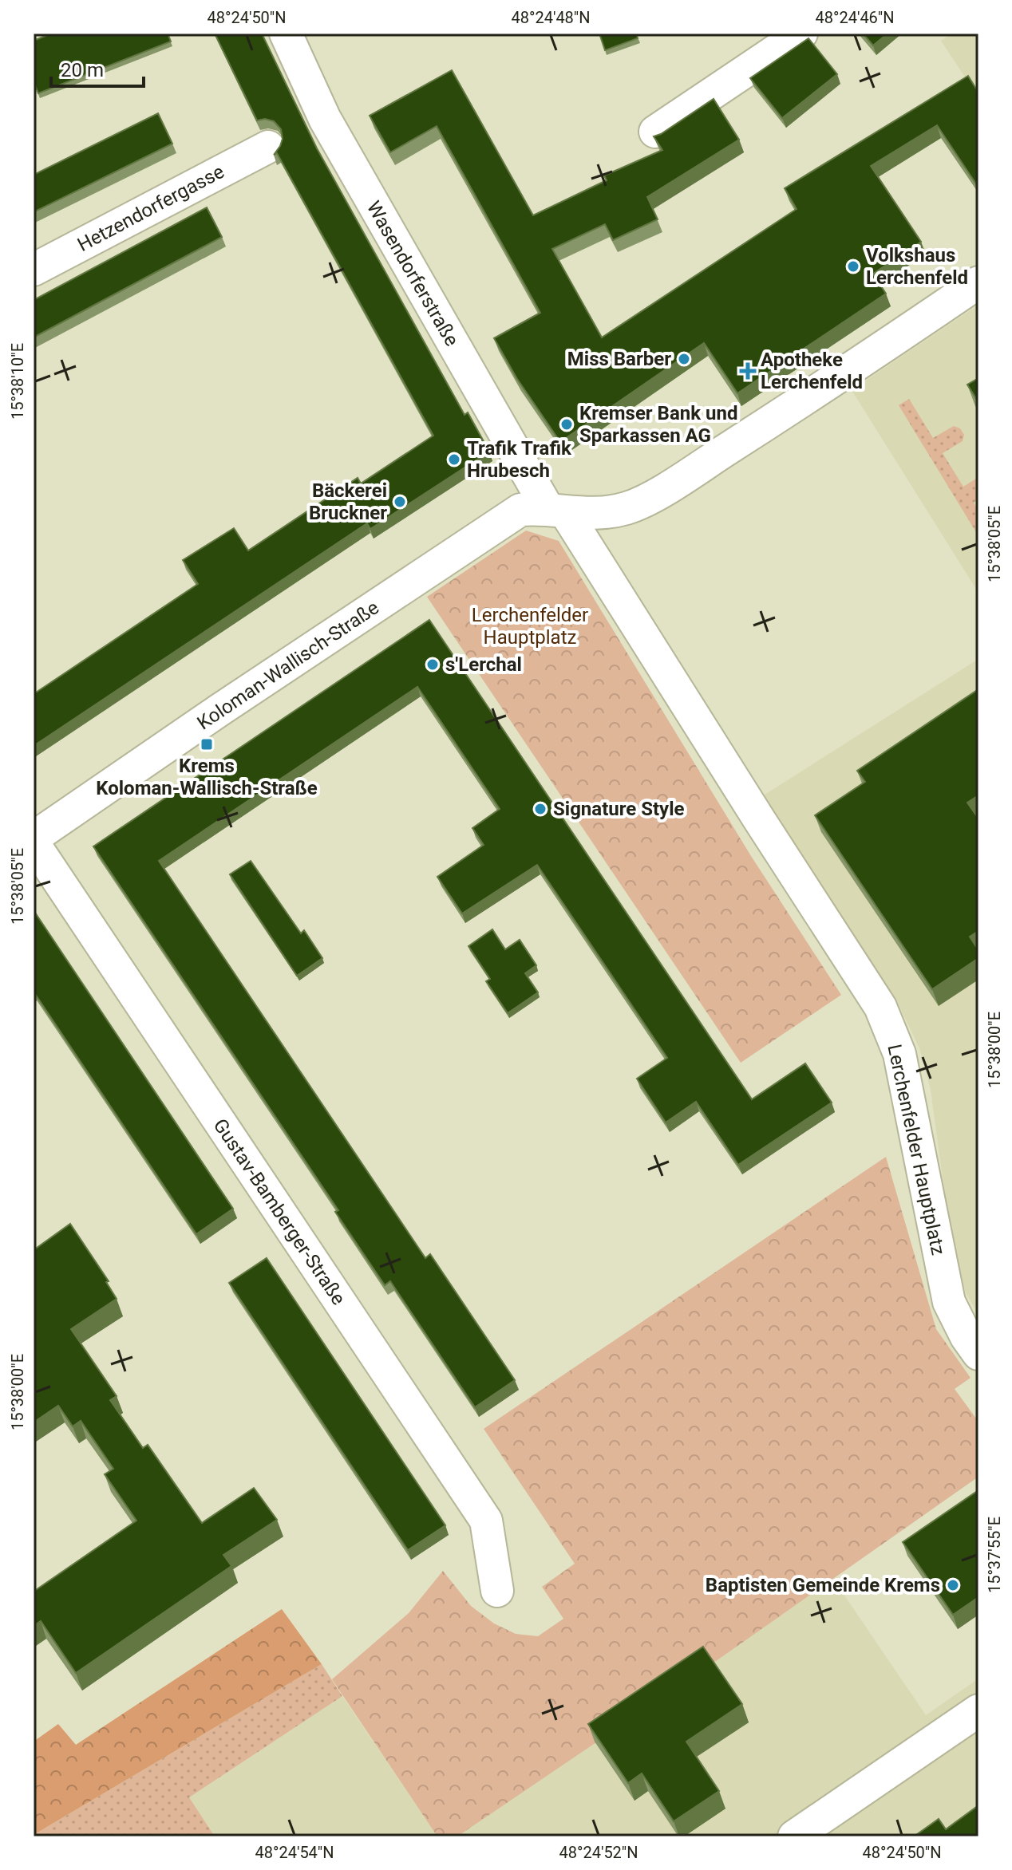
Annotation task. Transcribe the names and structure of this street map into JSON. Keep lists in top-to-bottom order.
{
  "streets": {
    "street": [
      "Hetzendorfergasse",
      "Wasendorferstraße",
      "Koloman-Wallisch-Straße",
      "Lerchenfelder Hauptplatz",
      "Gustav-Bamberger-Straße"
    ]
  },
  "crossings": [
    ["Wasendorferstraße", "Koloman-Wallisch-Straße"],
    ["Wasendorferstraße", "Lerchenfelder Hauptplatz"],
    ["Koloman-Wallisch-Straße", "Lerchenfelder Hauptplatz"]
  ],
  "parks": ["Lerchenfelder Hauptplatz"],
  "places": {
    "other": [
      "Volkshaus Lerchenfeld",
      "Miss Barber",
      "Kremser Bank und Sparkassen AG",
      "Trafik Trafik Hrubesch",
      "Bäckerei Bruckner",
      "s'Lerchal",
      "Signature Style",
      "Baptisten Gemeinde Krems"
    ],
    "health": ["Apotheke Lerchenfeld"],
    "transit": ["Krems Koloman-Wallisch-Straße"]
  },
  "scale_bar": "20 m",
  "coordinates": [
    "48°24'50\"N",
    "48°24'48\"N",
    "48°24'46\"N",
    "15°38'10\"E",
    "15°38'05\"E",
    "15°38'00\"E",
    "15°37'55\"E",
    "48°24'54\"N",
    "48°24'52\"N"
  ]
}
